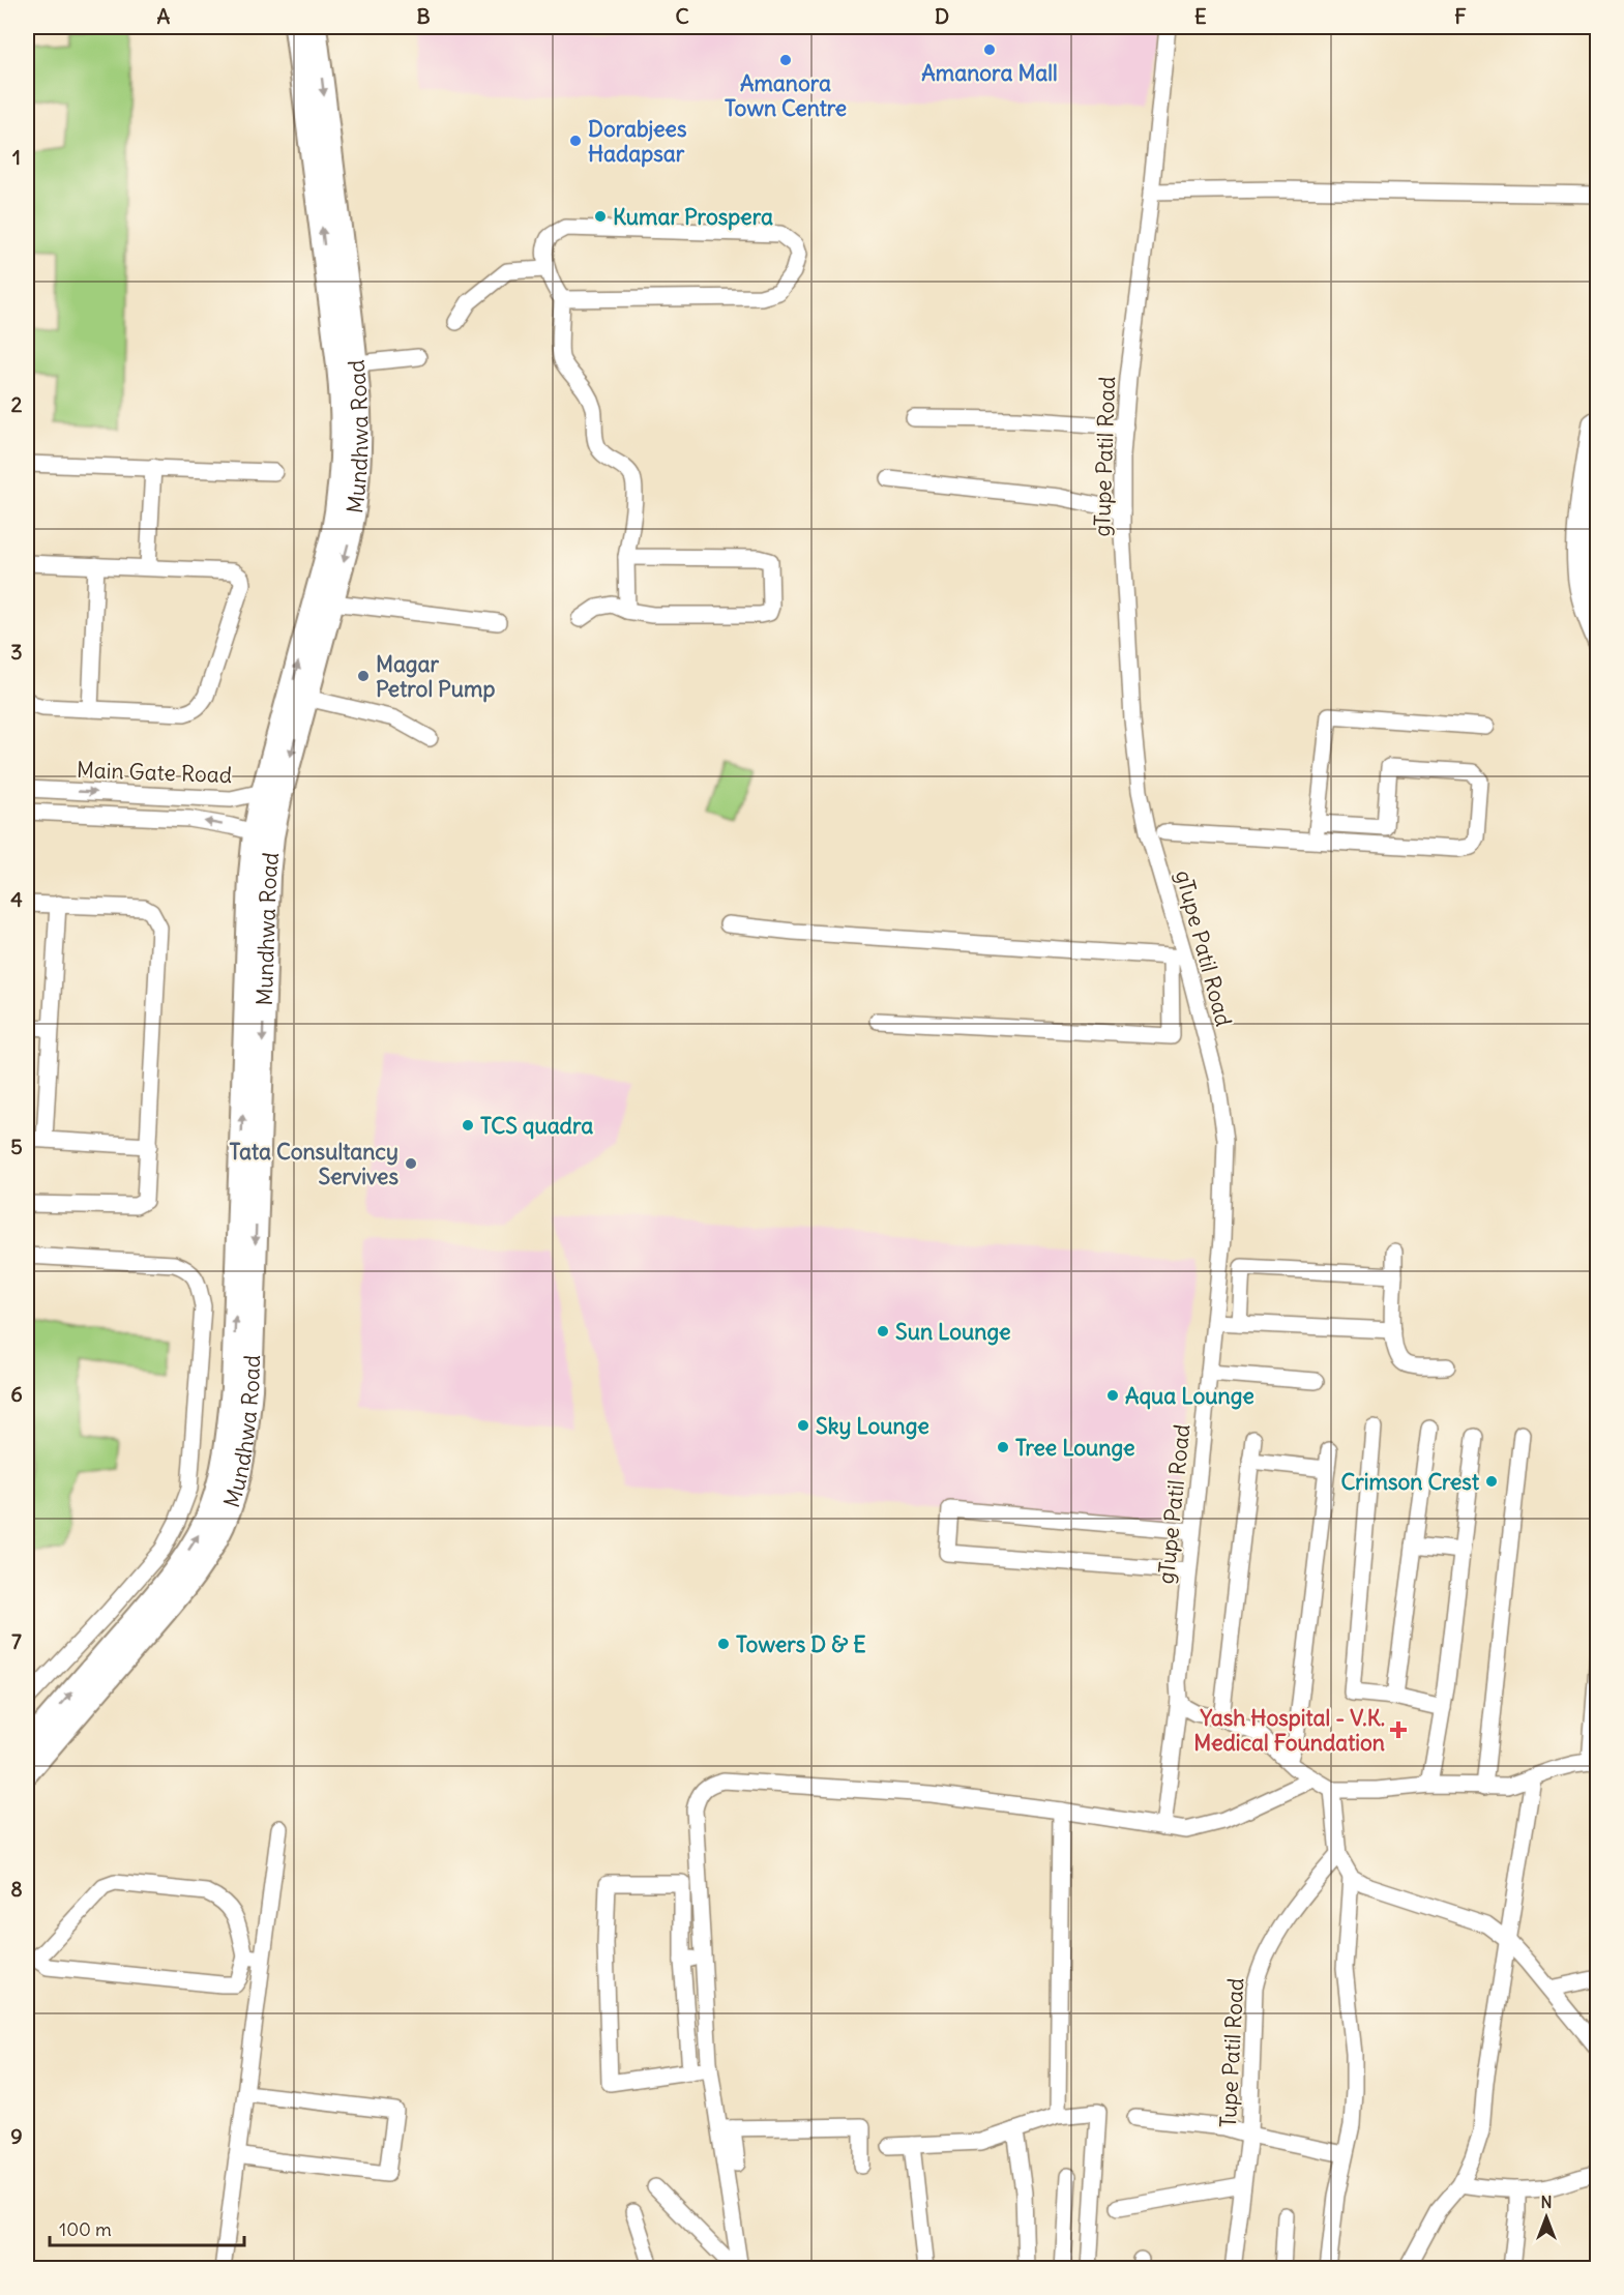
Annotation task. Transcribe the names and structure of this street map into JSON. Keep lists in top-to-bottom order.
{
  "streets": {
    "highway": ["Mundhwa Road"],
    "street": ["gTupe Patil Road", "Main Gate Road", "Tupe Patil Road"]
  },
  "crossings": [
    ["Mundhwa Road", "Main Gate Road"]
  ],
  "places": {
    "other": [
      "Amanora Mall",
      "Amanora Town Centre",
      "Dorabjees Hadapsar",
      "Kumar Prospera",
      "Magar Petrol Pump",
      "TCS quadra",
      "Tata Consultancy Servives",
      "Sun Lounge",
      "Aqua Lounge",
      "Sky Lounge",
      "Tree Lounge",
      "Crimson Crest",
      "Towers D & E"
    ],
    "health": ["Yash Hospital - V.K. Medical Foundation"]
  },
  "scale_bar": "100 m",
  "north": "top",
  "grid": {
    "columns": [
      "A",
      "B",
      "C",
      "D",
      "E",
      "F"
    ],
    "rows": [
      "1",
      "2",
      "3",
      "4",
      "5",
      "6",
      "7",
      "8",
      "9"
    ]
  }
}
